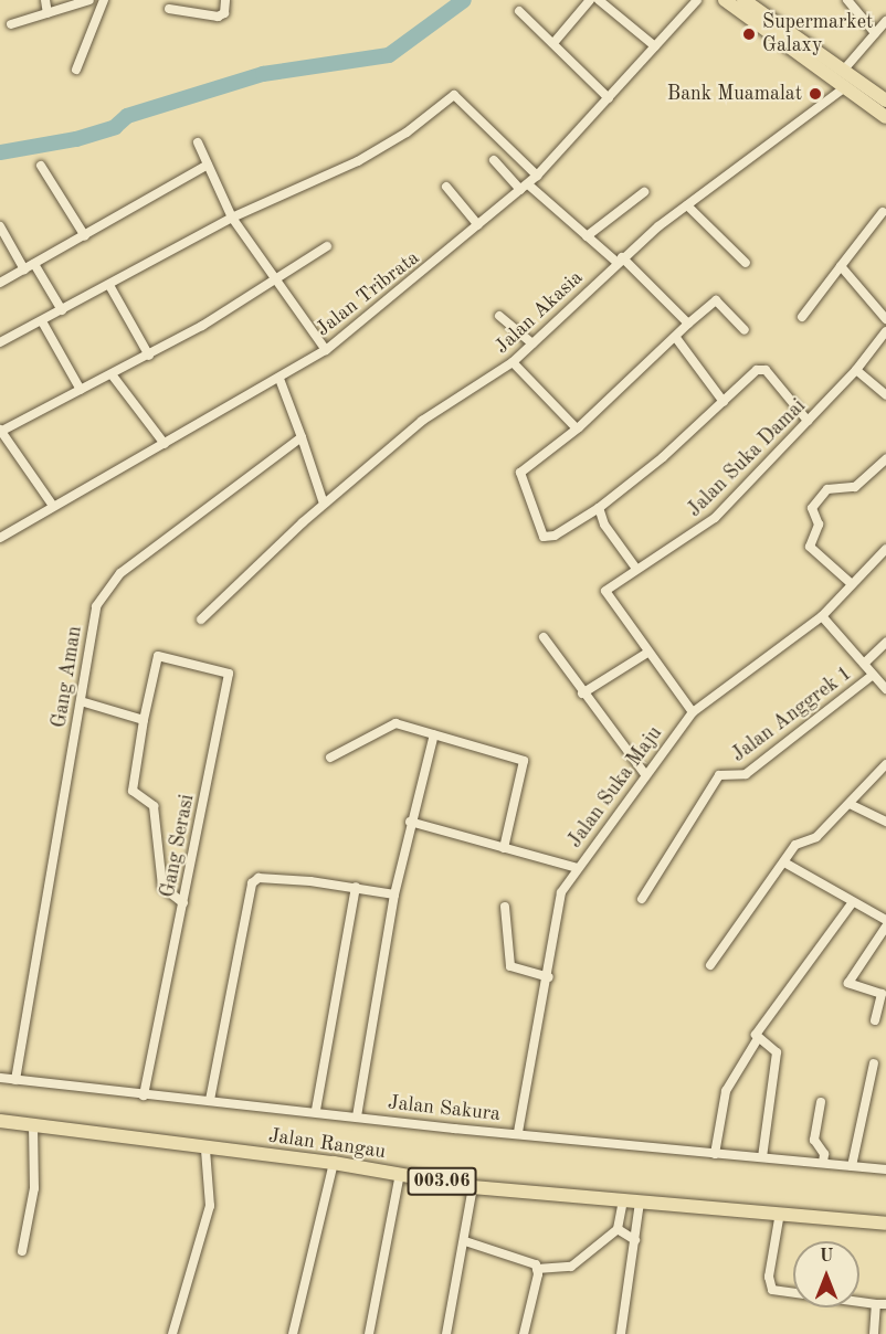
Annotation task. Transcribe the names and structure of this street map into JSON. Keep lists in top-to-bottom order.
{
  "streets": {
    "main road": ["Jalan Rangau", "003.06"],
    "street": [
      "Jalan Tribrata",
      "Jalan Akasia",
      "Jalan Suka Damai",
      "Gang Aman",
      "Jalan Anggrek 1",
      "Jalan Suka Maju",
      "Gang Serasi",
      "Jalan Sakura"
    ]
  },
  "crossings": [
    ["Jalan Suka Damai", "Jalan Suka Maju"],
    ["Gang Aman", "Jalan Sakura"],
    ["Jalan Suka Maju", "Jalan Sakura"],
    ["Gang Serasi", "Jalan Sakura"]
  ],
  "places": ["Supermarket Galaxy", "Bank Muamalat"],
  "north": "top"
}
